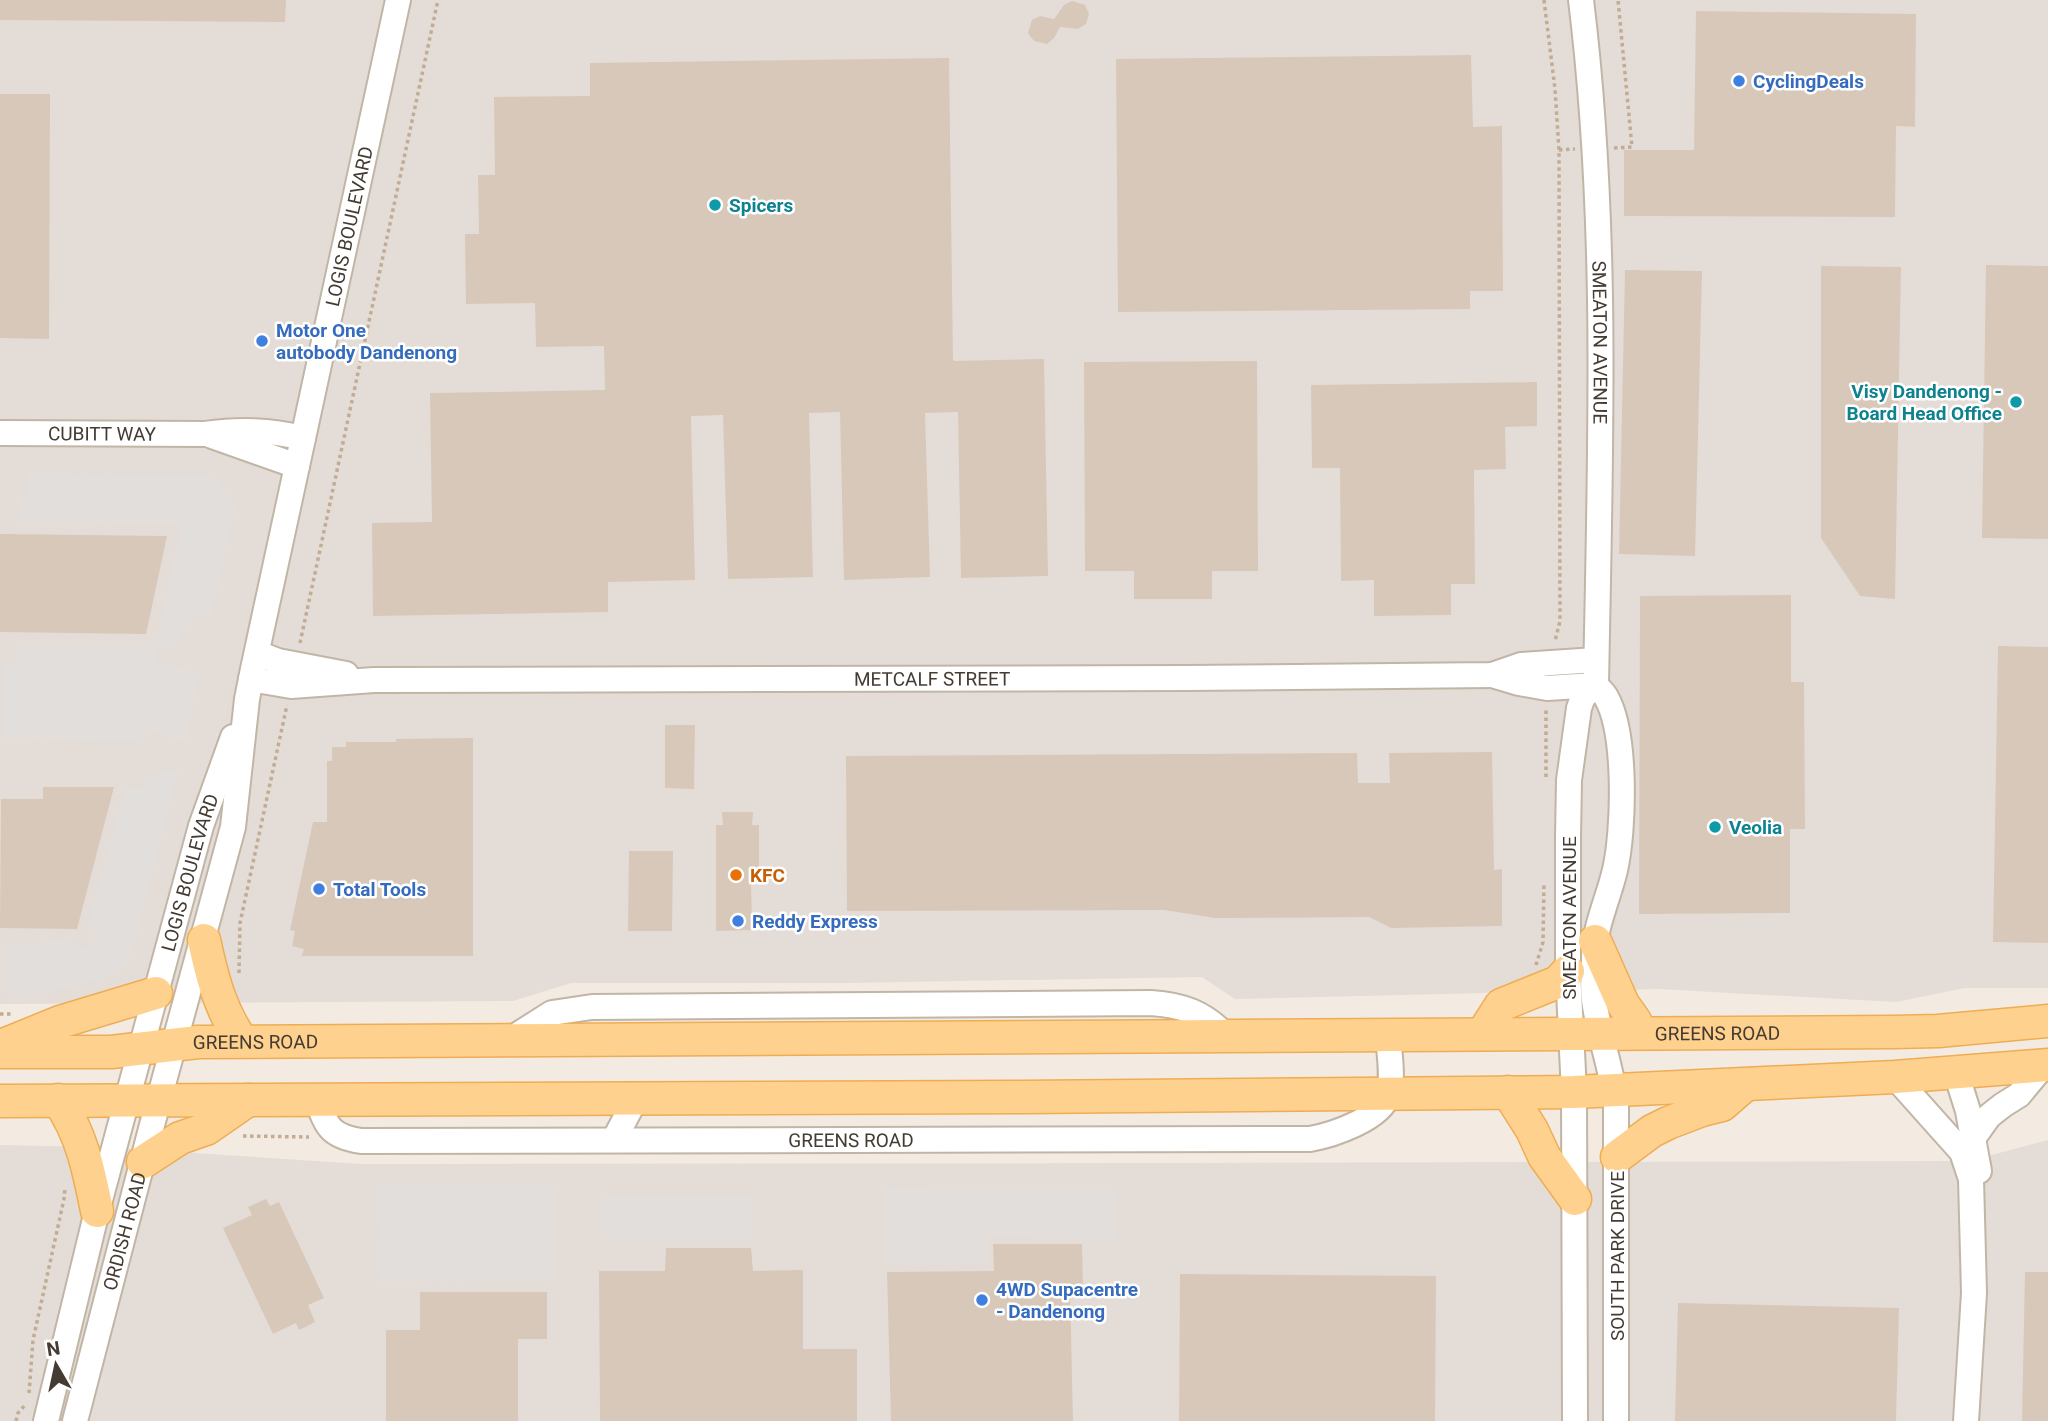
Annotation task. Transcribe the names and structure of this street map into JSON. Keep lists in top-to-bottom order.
{
  "streets": {
    "main road": ["GREENS ROAD"],
    "street": [
      "LOGIS BOULEVARD",
      "SMEATON AVENUE",
      "CUBITT WAY",
      "METCALF STREET",
      "ORDISH ROAD",
      "SOUTH PARK DRIVE"
    ]
  },
  "crossings": [
    ["LOGIS BOULEVARD", "CUBITT WAY"],
    ["LOGIS BOULEVARD", "METCALF STREET"],
    ["LOGIS BOULEVARD", "GREENS ROAD"],
    ["LOGIS BOULEVARD", "ORDISH ROAD"],
    ["SMEATON AVENUE", "METCALF STREET"],
    ["SMEATON AVENUE", "GREENS ROAD"],
    ["SMEATON AVENUE", "SOUTH PARK DRIVE"],
    ["GREENS ROAD", "ORDISH ROAD"]
  ],
  "places": [
    "CyclingDeals",
    "Spicers",
    "Motor One autobody Dandenong",
    "Visy Dandenong - Board Head Office",
    "Veolia",
    "KFC",
    "Total Tools",
    "Reddy Express",
    "4WD Supacentre - Dandenong"
  ],
  "north": "top"
}
